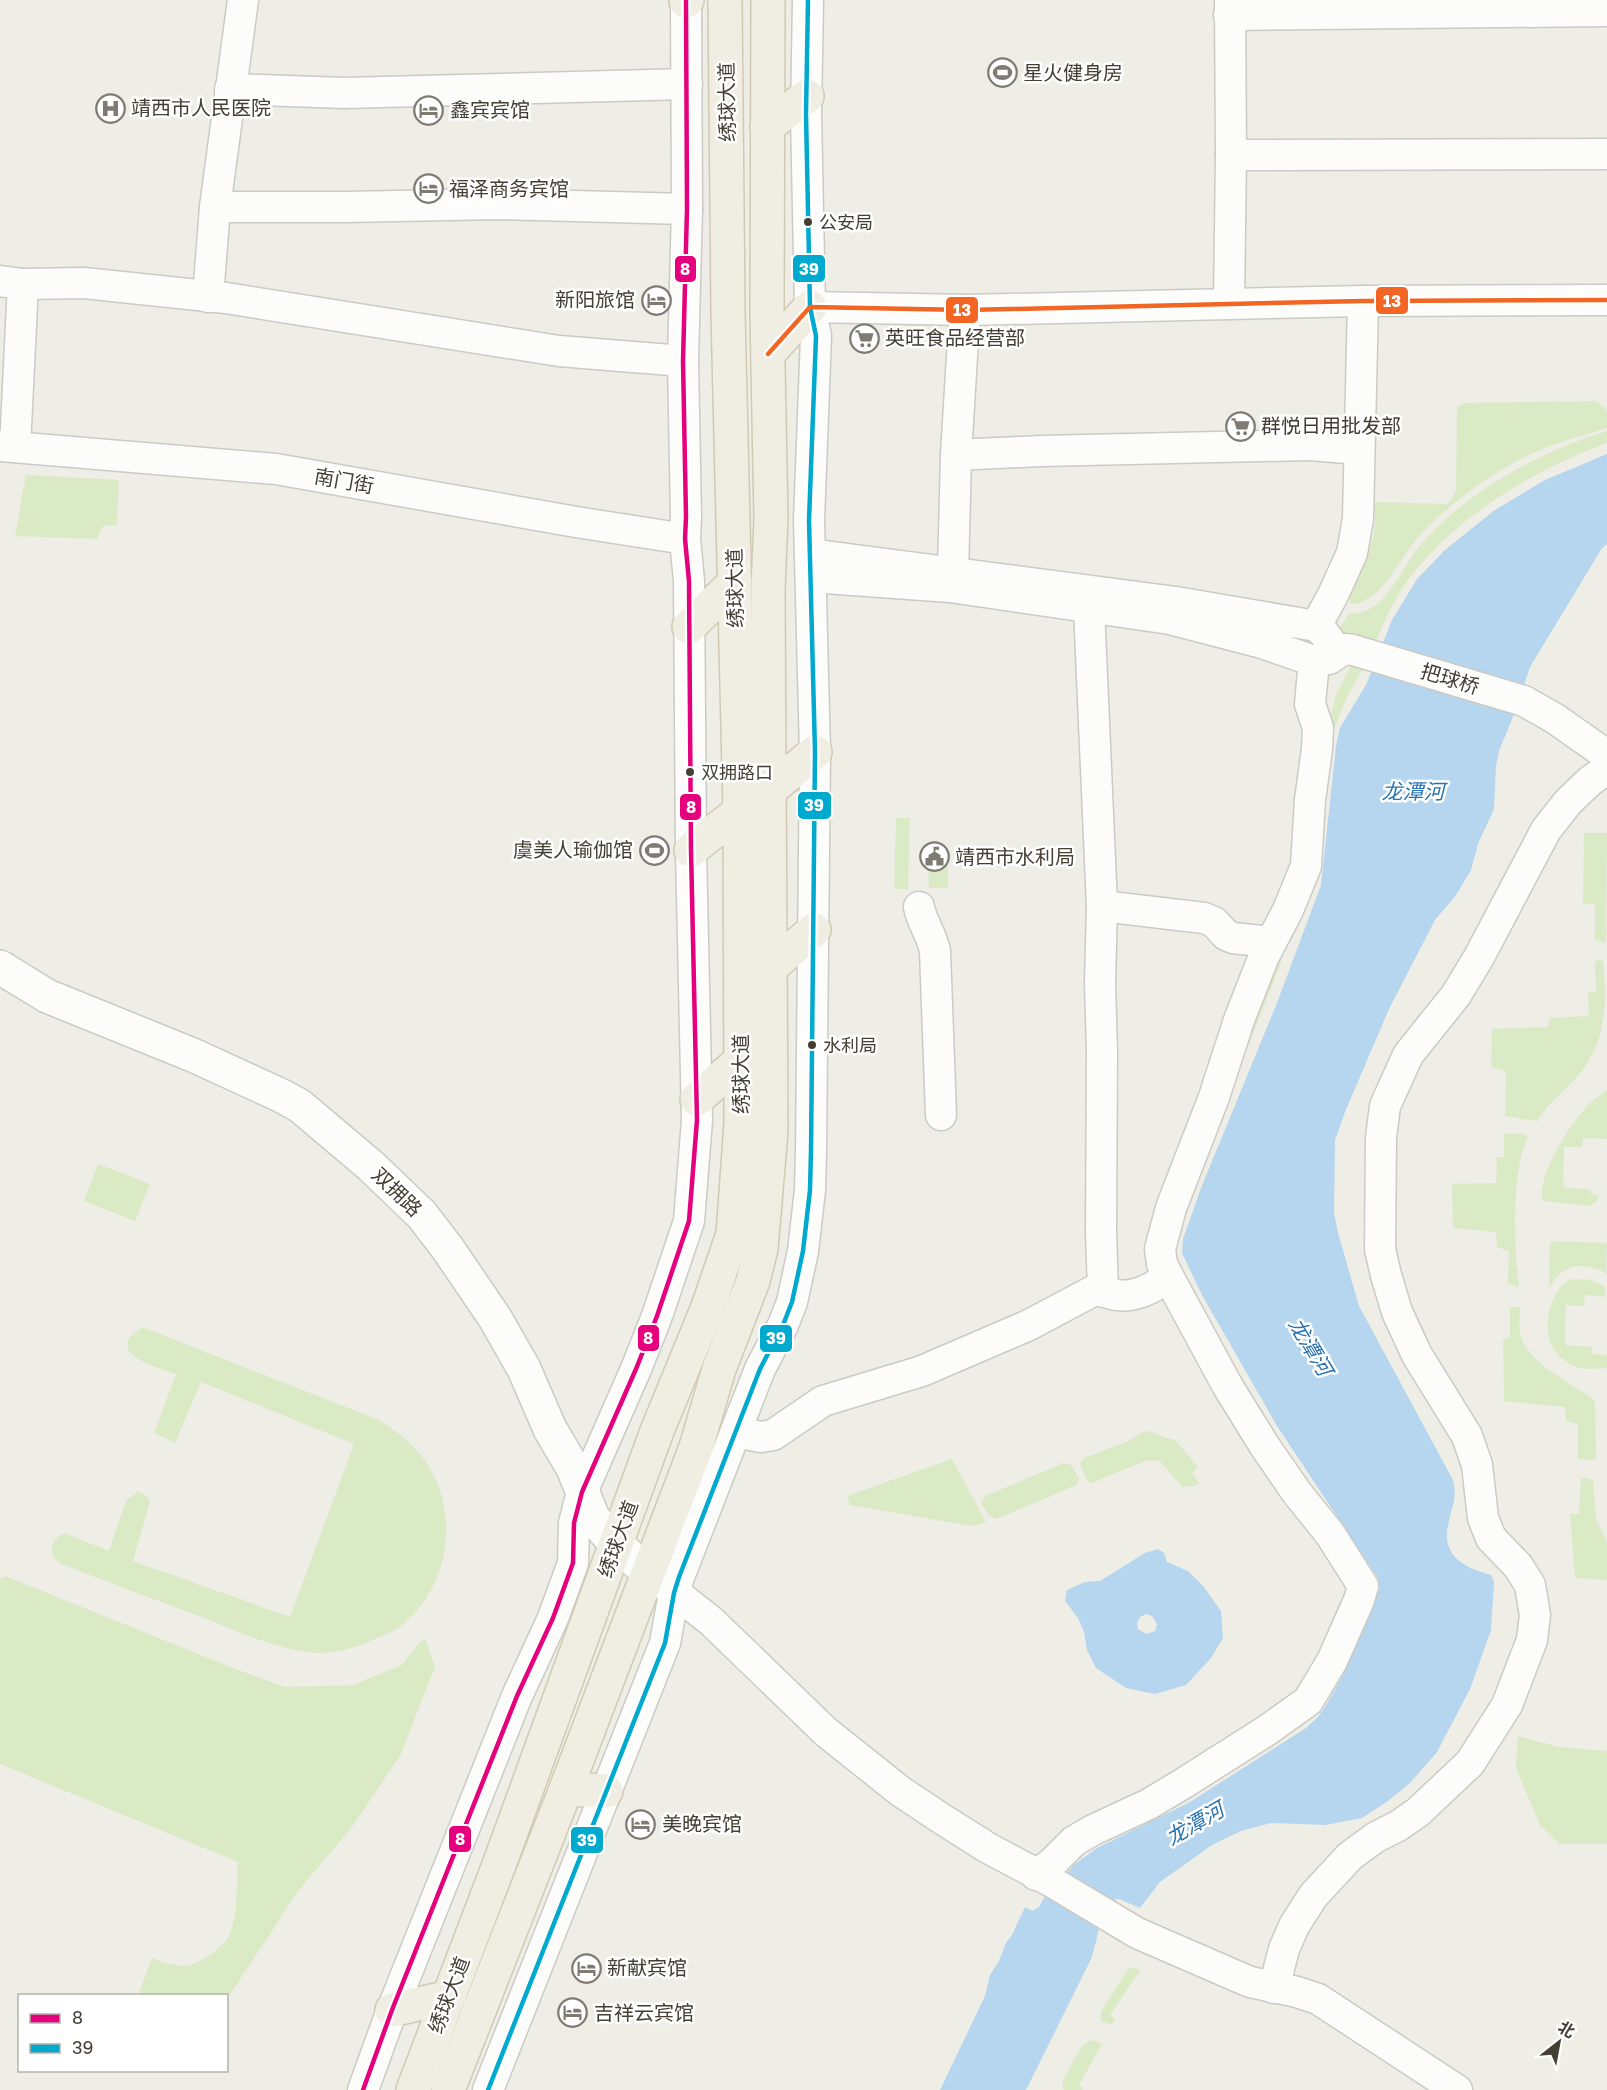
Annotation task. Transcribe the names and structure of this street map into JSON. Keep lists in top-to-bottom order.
{
  "streets": {
    "main road": ["绣球大道"],
    "street": ["南门街", "把球桥", "双拥路"]
  },
  "crossings": [
    ["绣球大道", "双拥路"]
  ],
  "water": ["龙潭河"],
  "places": {
    "sports": ["星火健身房", "虞美人瑜伽馆"],
    "hospital": ["靖西市人民医院"],
    "hotel": [
      "鑫宾宾馆",
      "福泽商务宾馆",
      "新阳旅馆",
      "美晚宾馆",
      "新献宾馆",
      "吉祥云宾馆"
    ],
    "other": ["公安局", "双拥路口", "水利局"],
    "supermarket": ["英旺食品经营部", "群悦日用批发部"],
    "public building": ["靖西市水利局"]
  },
  "lines": ["transit line 8", "transit line 39", "transit line 13"],
  "legend": ["8", "39"],
  "north": "top right"
}
